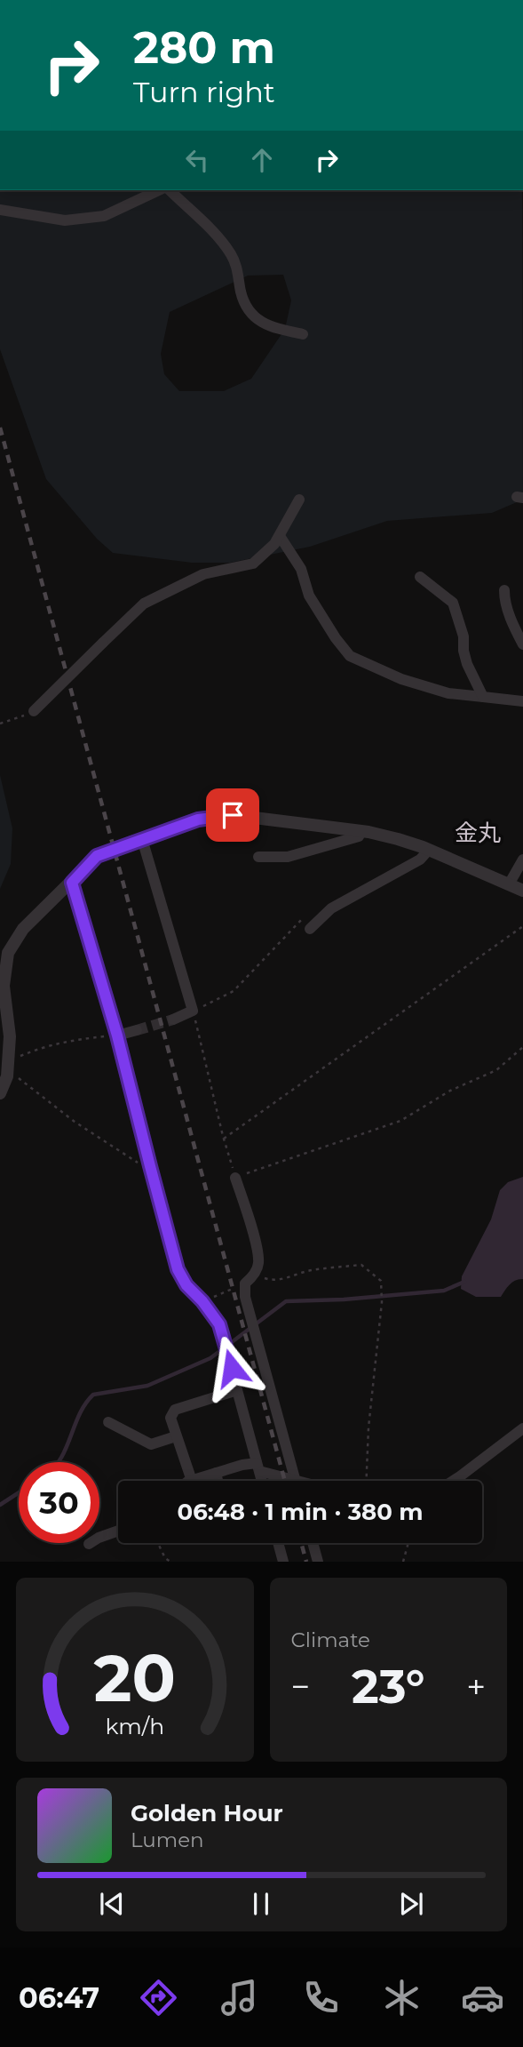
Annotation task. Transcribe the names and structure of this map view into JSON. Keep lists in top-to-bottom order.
{
  "districts": ["金丸"],
  "page": {
    "turn": ["280 m", "Turn right"],
    "limit": "30",
    "trip": "06:48 · 1 min · 380 m",
    "tile": "Climate",
    "heat": ["−", "23°", "+"],
    "song": ["Golden Hour", "Lumen"],
    "tabs": "06:47",
    "gauge": ["20", "km/h"]
  }
}
